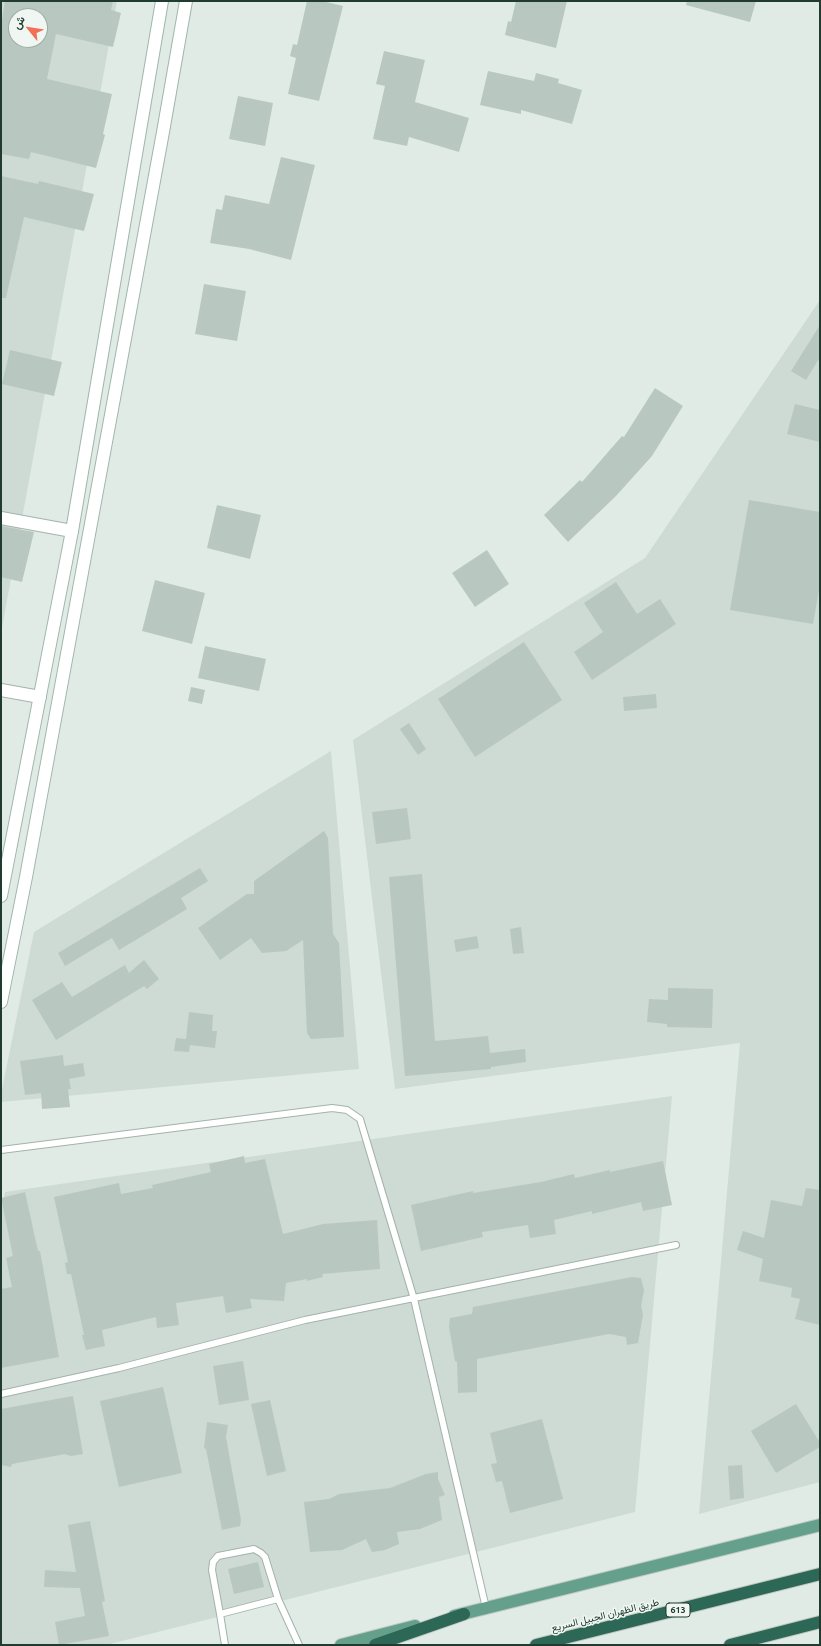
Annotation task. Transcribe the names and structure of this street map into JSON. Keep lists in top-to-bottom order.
{
  "streets": {
    "highway": ["613", "طريق الظهران الجبيل السريع"]
  },
  "north": "top left"
}
